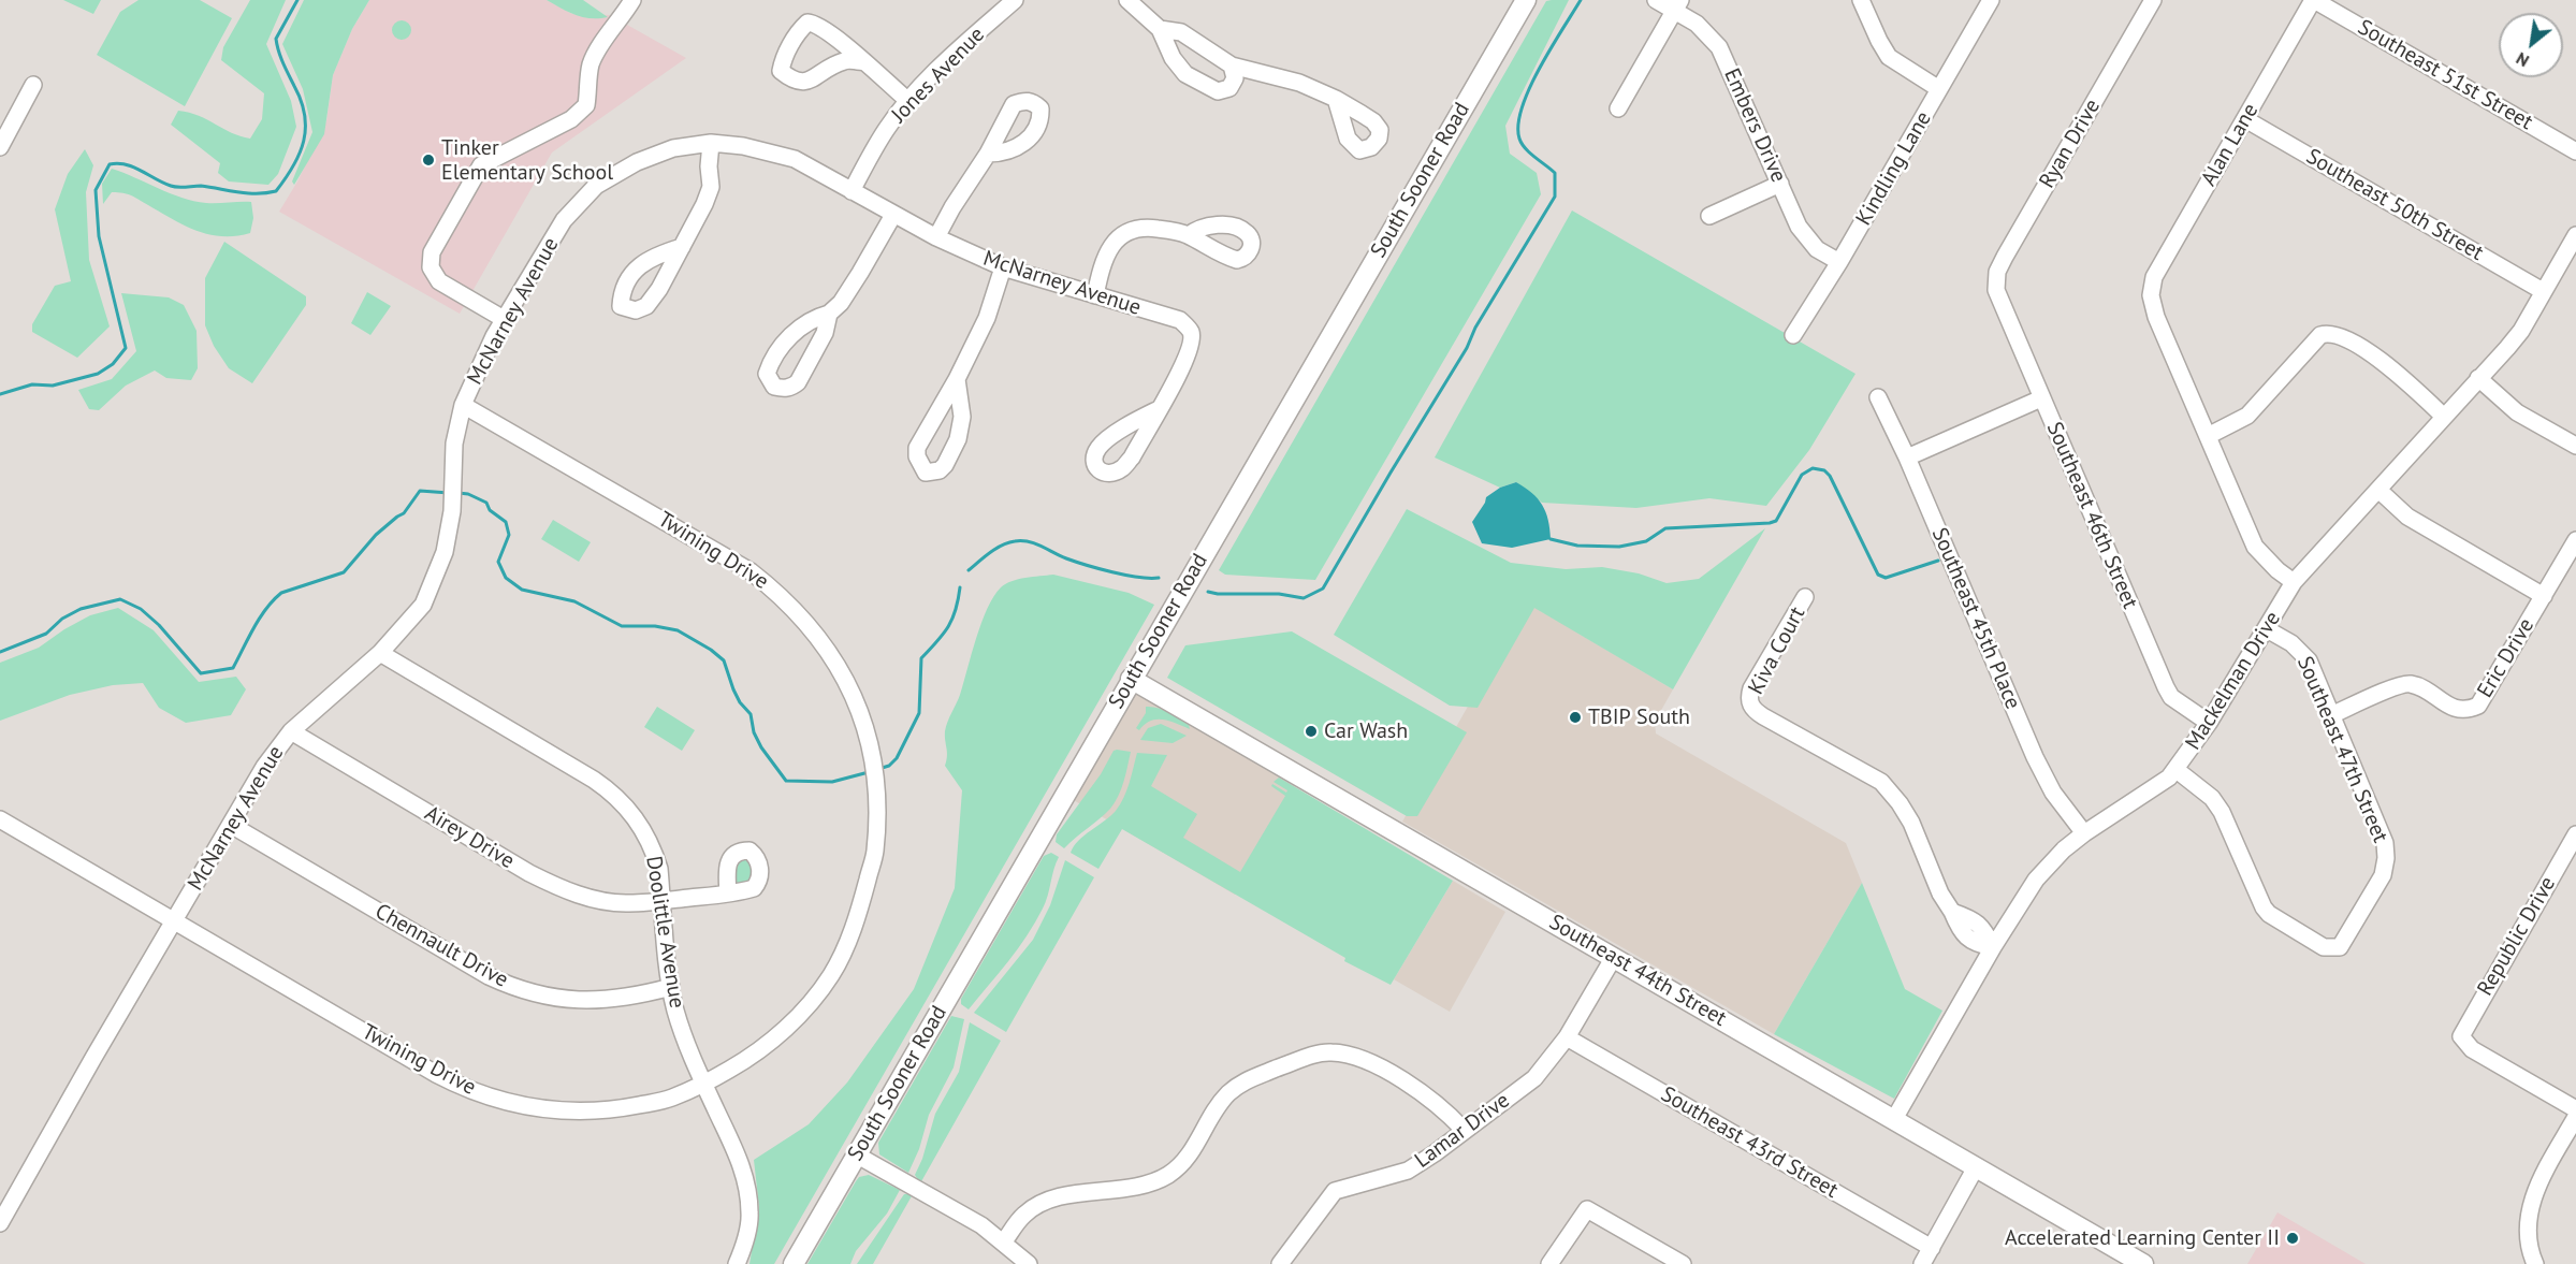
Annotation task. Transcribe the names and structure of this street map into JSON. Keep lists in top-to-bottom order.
{
  "streets": {
    "main road": ["South Sooner Road", "Southeast 44th Street"],
    "street": [
      "Jones Avenue",
      "Southeast 51st Street",
      "Embers Drive",
      "Ryan Drive",
      "Alan Lane",
      "Kindling Lane",
      "Southeast 50th Street",
      "McNarney Avenue",
      "Southeast 46th Street",
      "Twining Drive",
      "Southeast 45th Place",
      "Kiva Court",
      "Eric Drive",
      "Mackelman Drive",
      "Southeast 47th Street",
      "Airey Drive",
      "Doolittle Avenue",
      "Republic Drive",
      "Chennault Drive",
      "Lamar Drive",
      "Southeast 43rd Street"
    ]
  },
  "crossings": [
    ["Jones Avenue", "McNarney Avenue"],
    ["Southeast 51st Street", "Alan Lane"],
    ["Embers Drive", "Kindling Lane"],
    ["Ryan Drive", "Southeast 46th Street"],
    ["Alan Lane", "Southeast 50th Street"],
    ["South Sooner Road", "Southeast 44th Street"],
    ["Southeast 50th Street", "Mackelman Drive"],
    ["McNarney Avenue", "Twining Drive"],
    ["McNarney Avenue", "Airey Drive"],
    ["McNarney Avenue", "Doolittle Avenue"],
    ["McNarney Avenue", "Chennault Drive"],
    ["Southeast 46th Street", "Mackelman Drive"],
    ["Twining Drive", "Doolittle Avenue"],
    ["Southeast 45th Place", "Mackelman Drive"],
    ["Kiva Court", "Mackelman Drive"],
    ["Eric Drive", "Southeast 47th Street"],
    ["Mackelman Drive", "Southeast 47th Street"],
    ["Mackelman Drive", "Southeast 44th Street"],
    ["Airey Drive", "Doolittle Avenue"],
    ["Doolittle Avenue", "Chennault Drive"],
    ["Southeast 44th Street", "Lamar Drive"],
    ["Lamar Drive", "Southeast 43rd Street"]
  ],
  "places": [
    "Tinker Elementary School",
    "TBIP South",
    "Car Wash",
    "Accelerated Learning Center II"
  ],
  "north": "bottom left"
}
